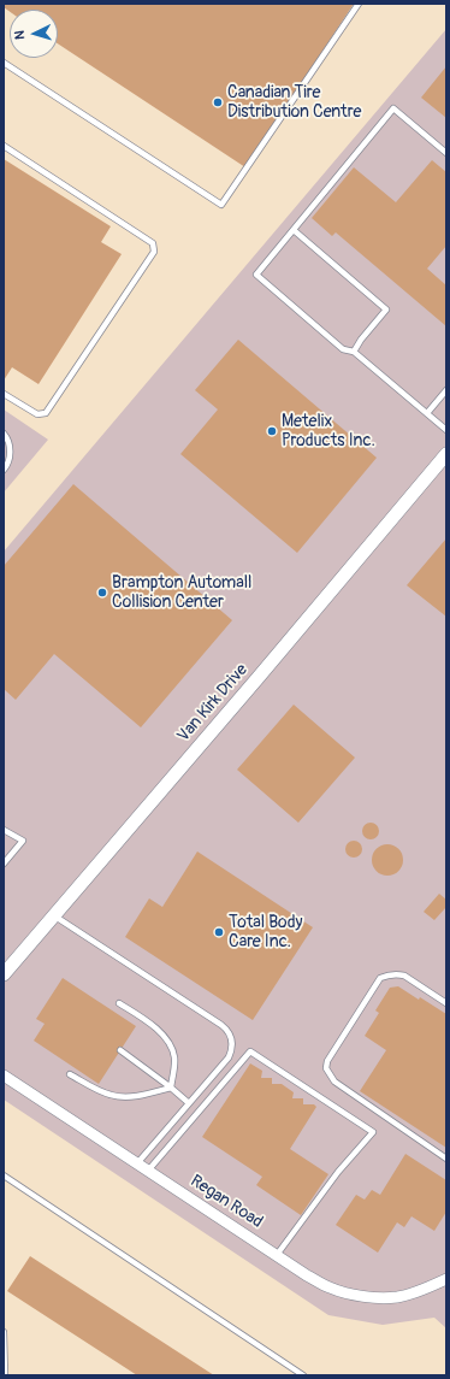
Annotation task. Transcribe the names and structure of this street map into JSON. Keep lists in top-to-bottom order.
{
  "streets": {
    "street": ["Van Kirk Drive", "Regan Road"]
  },
  "places": [
    "Canadian Tire Distribution Centre",
    "Metelix Products Inc.",
    "Brampton Automall Collision Center",
    "Total Body Care Inc."
  ],
  "north": "left"
}
